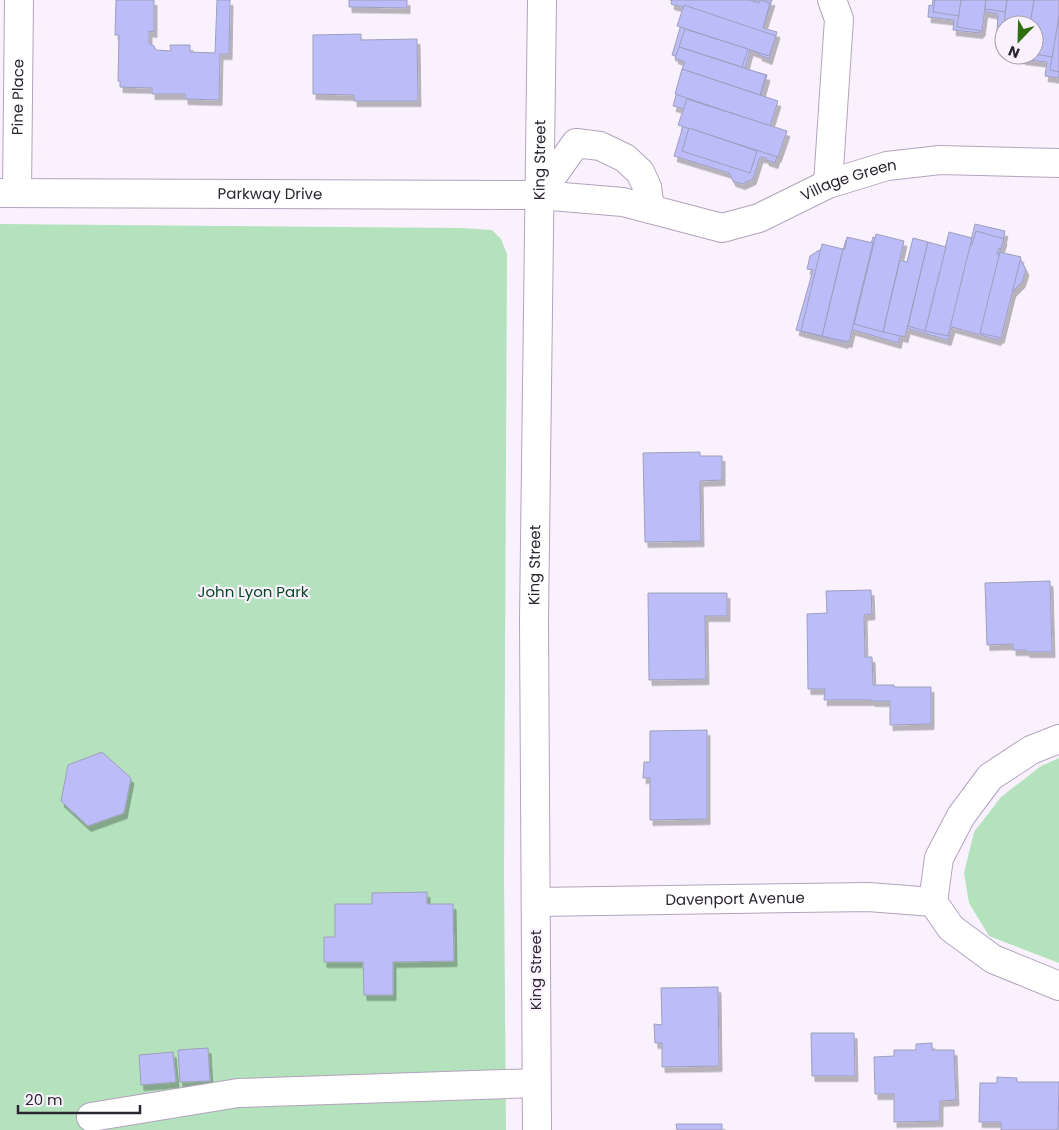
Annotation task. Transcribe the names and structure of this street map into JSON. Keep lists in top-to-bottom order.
{
  "streets": {
    "street": [
      "Pine Place",
      "King Street",
      "Village Green",
      "Parkway Drive",
      "Davenport Avenue"
    ]
  },
  "crossings": [
    ["Pine Place", "Parkway Drive"],
    ["King Street", "Village Green"],
    ["King Street", "Parkway Drive"],
    ["King Street", "Davenport Avenue"],
    ["Village Green", "Parkway Drive"]
  ],
  "parks": ["John Lyon Park"],
  "scale_bar": "20 m",
  "north": "bottom left"
}
